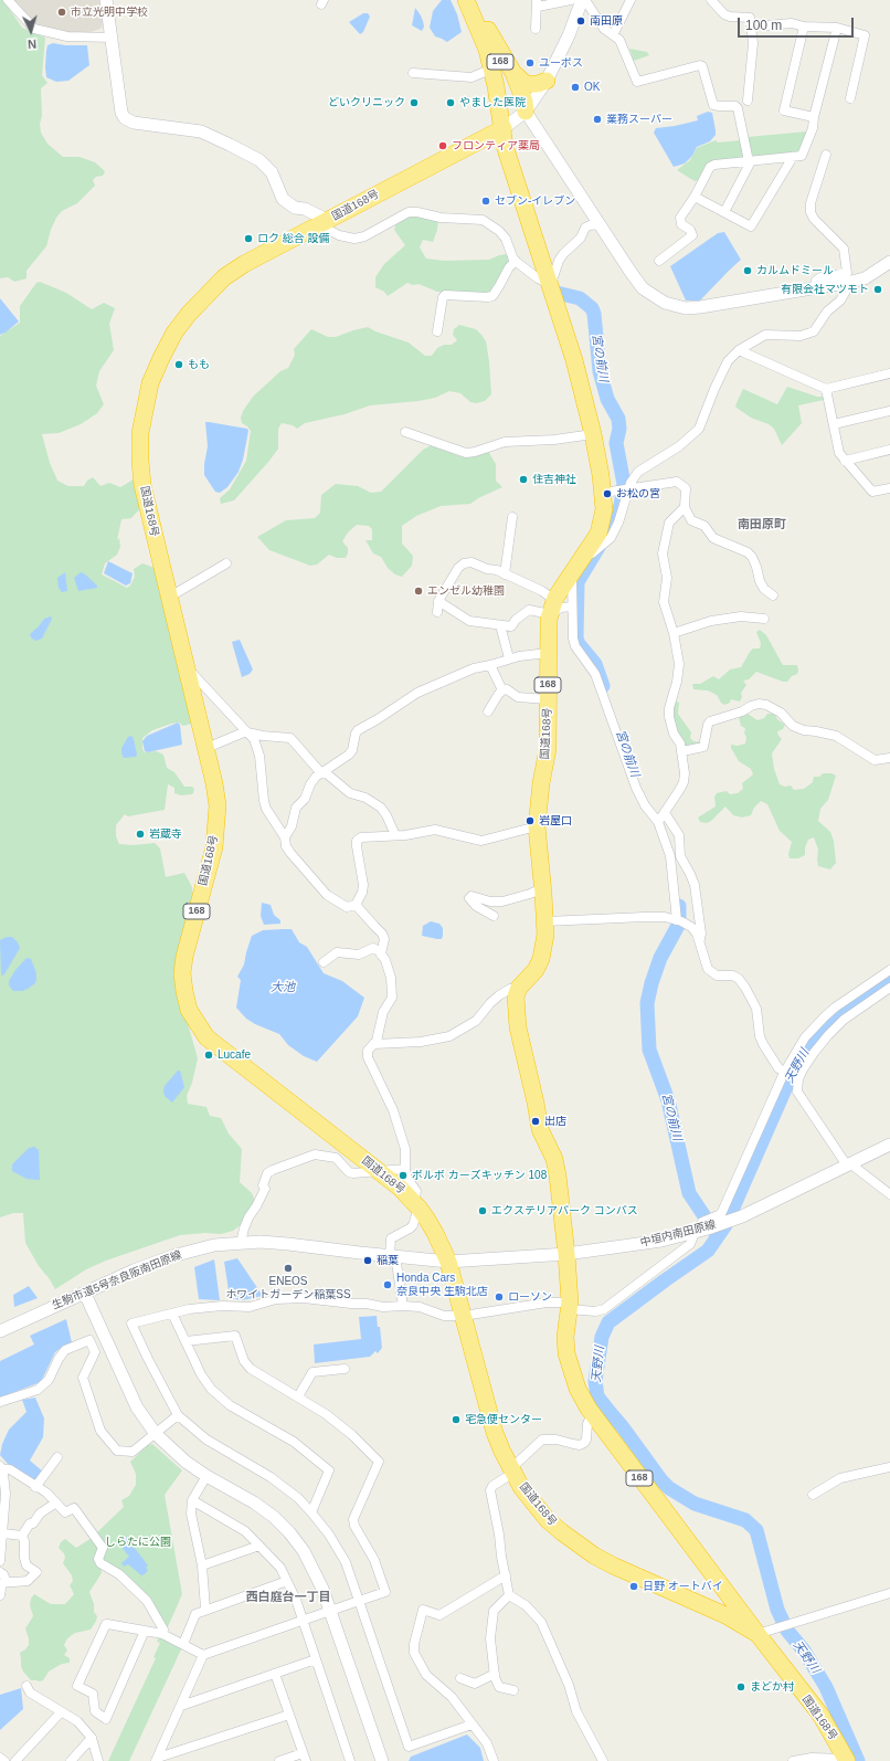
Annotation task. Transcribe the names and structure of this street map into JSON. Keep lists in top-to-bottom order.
{
  "streets": {
    "highway": ["168", "国道168号"],
    "street": ["中垣内南田原線", "生駒市道5号奈良阪南田原線"]
  },
  "crossings": [
    ["国道168号", "中垣内南田原線"],
    ["国道168号", "生駒市道5号奈良阪南田原線"],
    ["中垣内南田原線", "生駒市道5号奈良阪南田原線"]
  ],
  "districts": ["南田原町", "西白庭台一丁目"],
  "water": ["宮の前川", "大池", "天野川"],
  "parks": ["しらたに公園"],
  "places": [
    "市立光明中学校",
    "南田原",
    "ユーポス",
    "OK",
    "どいクリニック",
    "やました医院",
    "業務スーパー",
    "フロンティア薬局",
    "セブン-イレブン",
    "ロク 総合 設備",
    "カルムドミール",
    "有限会社マツモト",
    "もも",
    "住吉神社",
    "お松の宮",
    "エンゼル幼稚園",
    "岩屋口",
    "岩蔵寺",
    "Lucafe",
    "出店",
    "ボルボ カーズキッチン 108",
    "エクステリアパーク コンパス",
    "稲葉",
    "ENEOS ホワイトガーデン稲葉SS",
    "Honda Cars 奈良中央 生駒北店",
    "ローソン",
    "宅急便センター",
    "日野 オートバイ",
    "まどか村"
  ],
  "scale_bar": "100 m",
  "north": "bottom"
}
